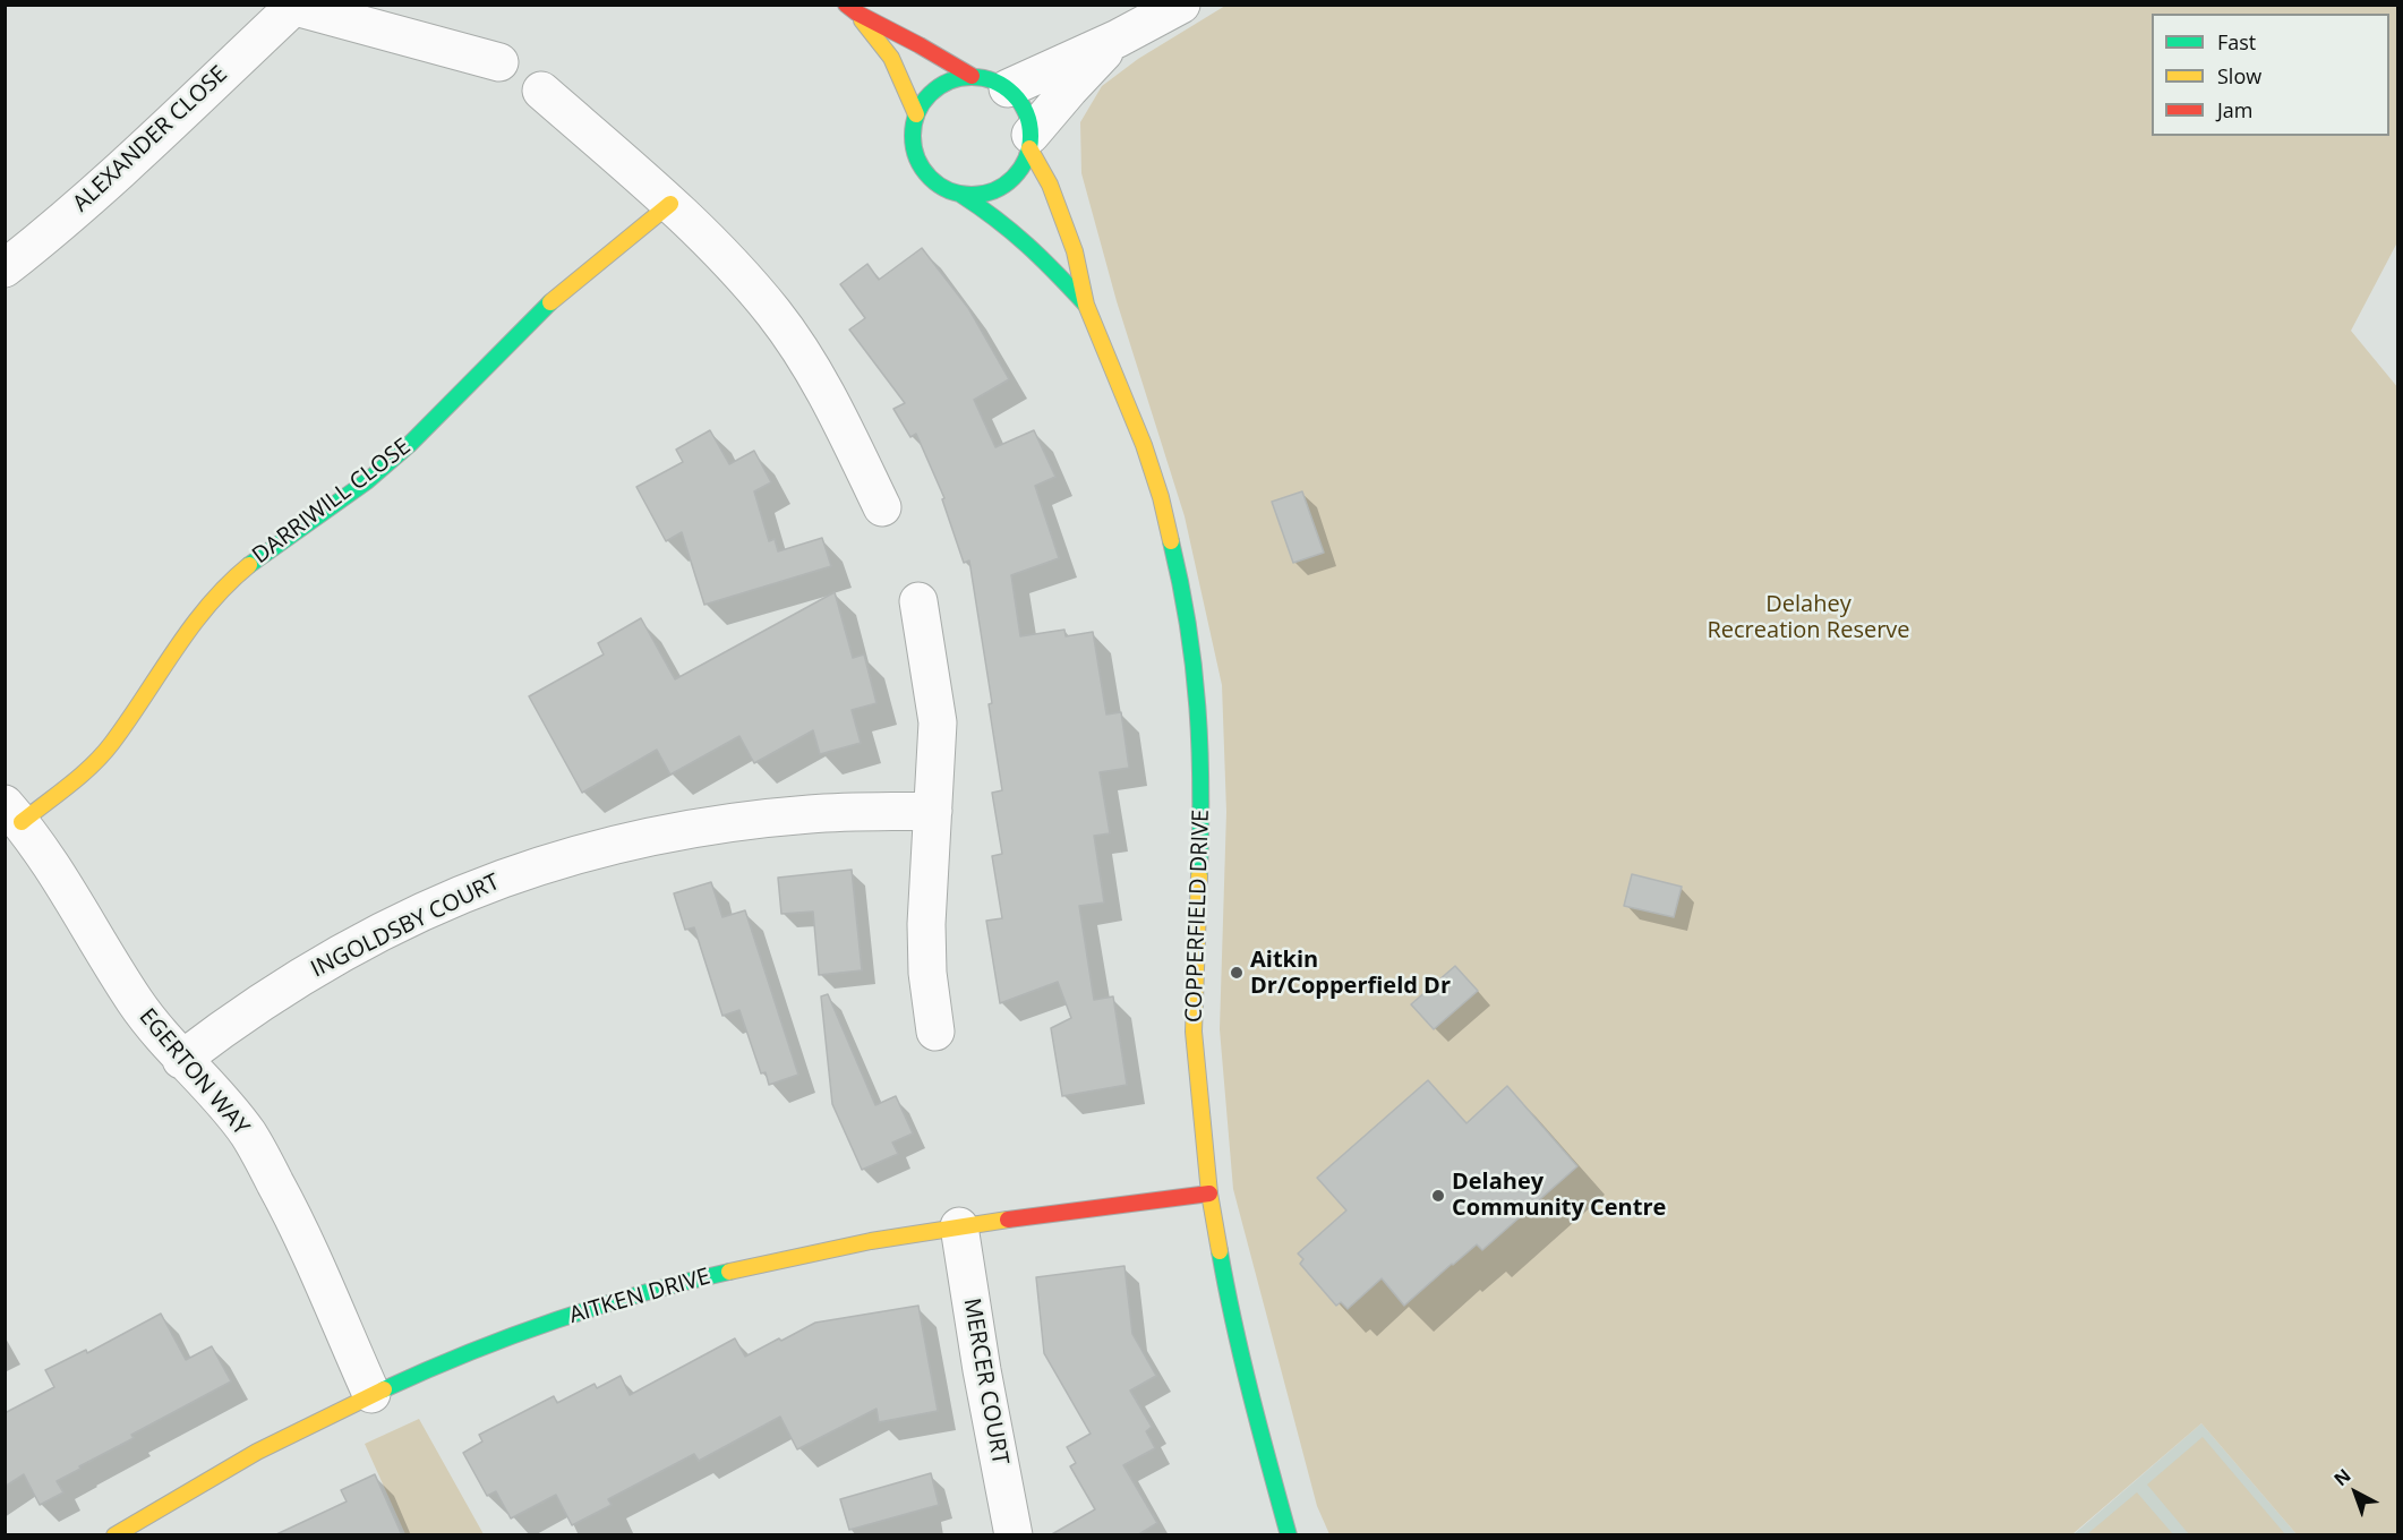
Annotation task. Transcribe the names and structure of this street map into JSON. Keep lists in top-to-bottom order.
{
  "streets": {
    "street": [
      "ALEXANDER CLOSE",
      "DARRIWILL CLOSE",
      "COPPERFIELD DRIVE",
      "INGOLDSBY COURT",
      "EGERTON WAY",
      "AITKEN DRIVE",
      "MERCER COURT"
    ]
  },
  "crossings": [
    ["DARRIWILL CLOSE", "EGERTON WAY"],
    ["COPPERFIELD DRIVE", "AITKEN DRIVE"],
    ["INGOLDSBY COURT", "EGERTON WAY"],
    ["EGERTON WAY", "AITKEN DRIVE"],
    ["AITKEN DRIVE", "MERCER COURT"]
  ],
  "parks": ["Delahey Recreation Reserve"],
  "places": ["Aitkin Dr/Copperfield Dr", "Delahey Community Centre"],
  "legend": ["Fast", "Slow", "Jam"],
  "north": "top left"
}
